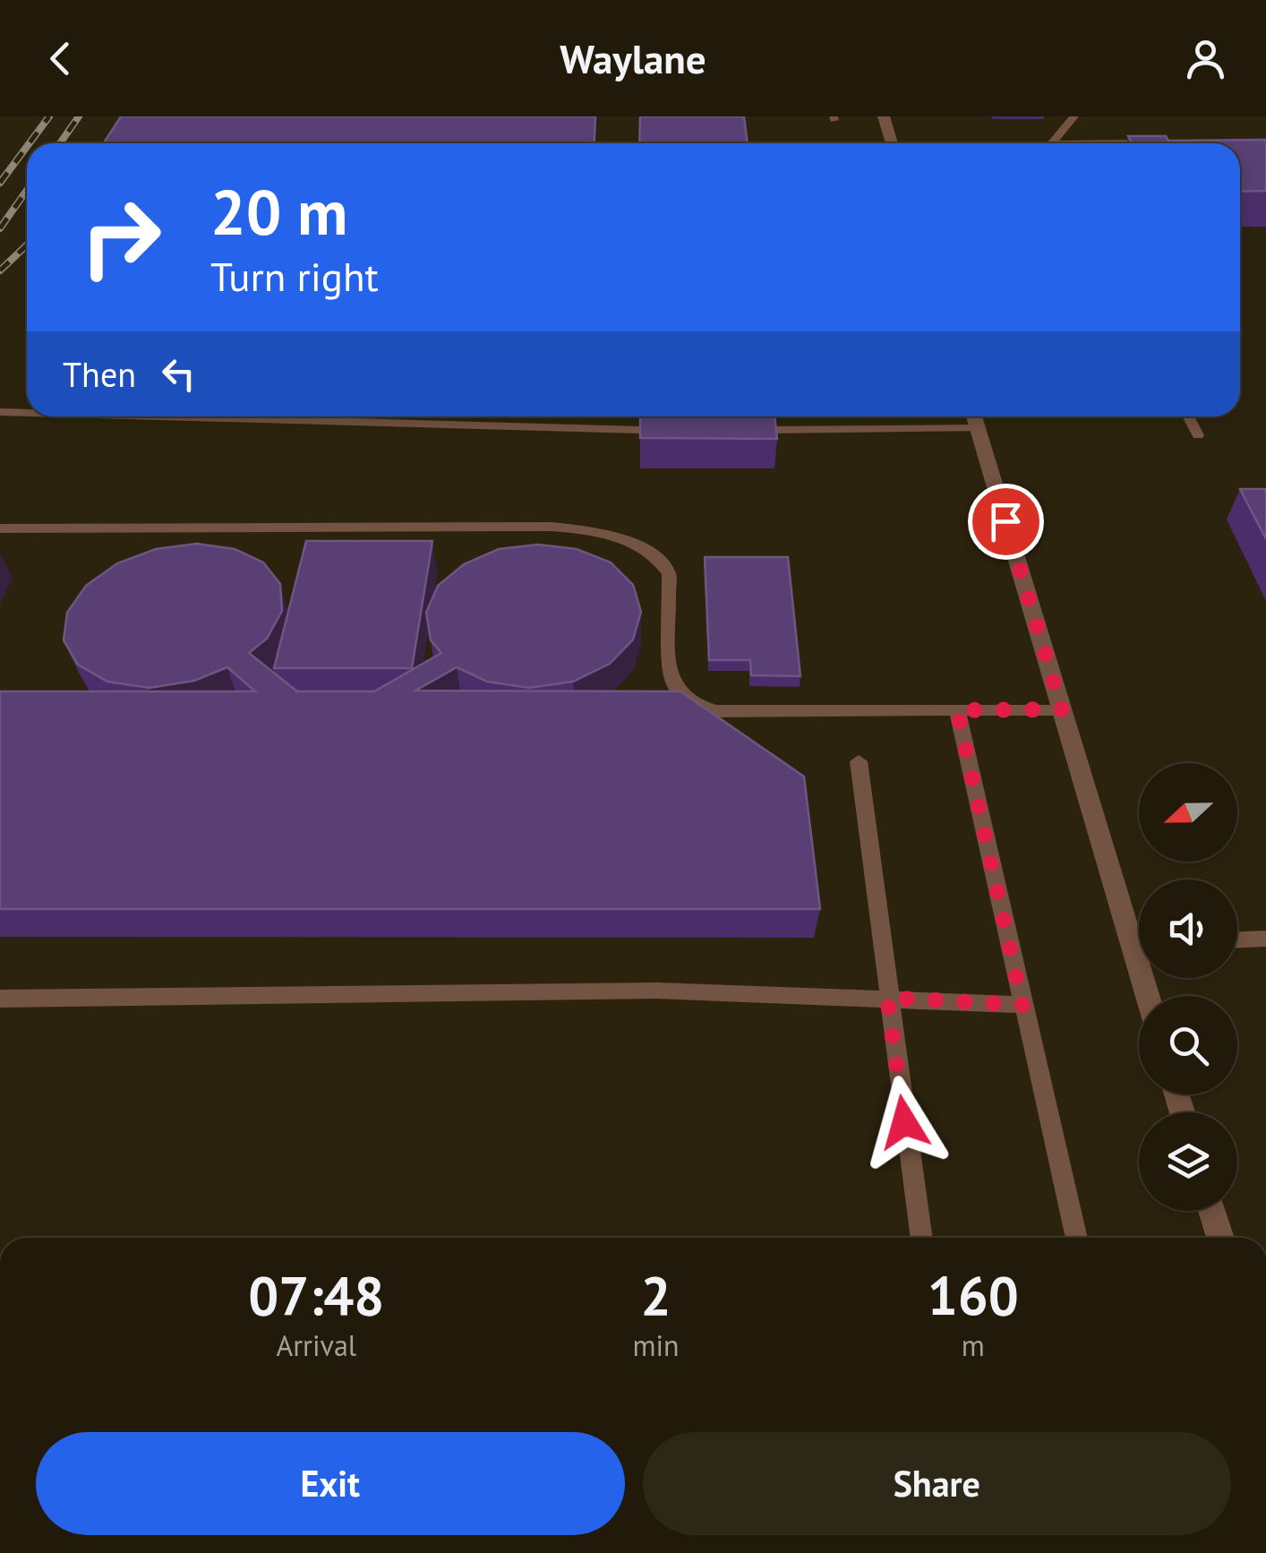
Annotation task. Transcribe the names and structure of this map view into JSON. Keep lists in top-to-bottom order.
{
  "north": "left",
  "page": {
    "header": "Waylane",
    "turn": ["20 m", "Turn right"],
    "then": "Then",
    "eta": [
      "07:48",
      "Arrival",
      "2",
      "min",
      "160",
      "m"
    ],
    "buttons": ["Exit", "Share"]
  }
}
